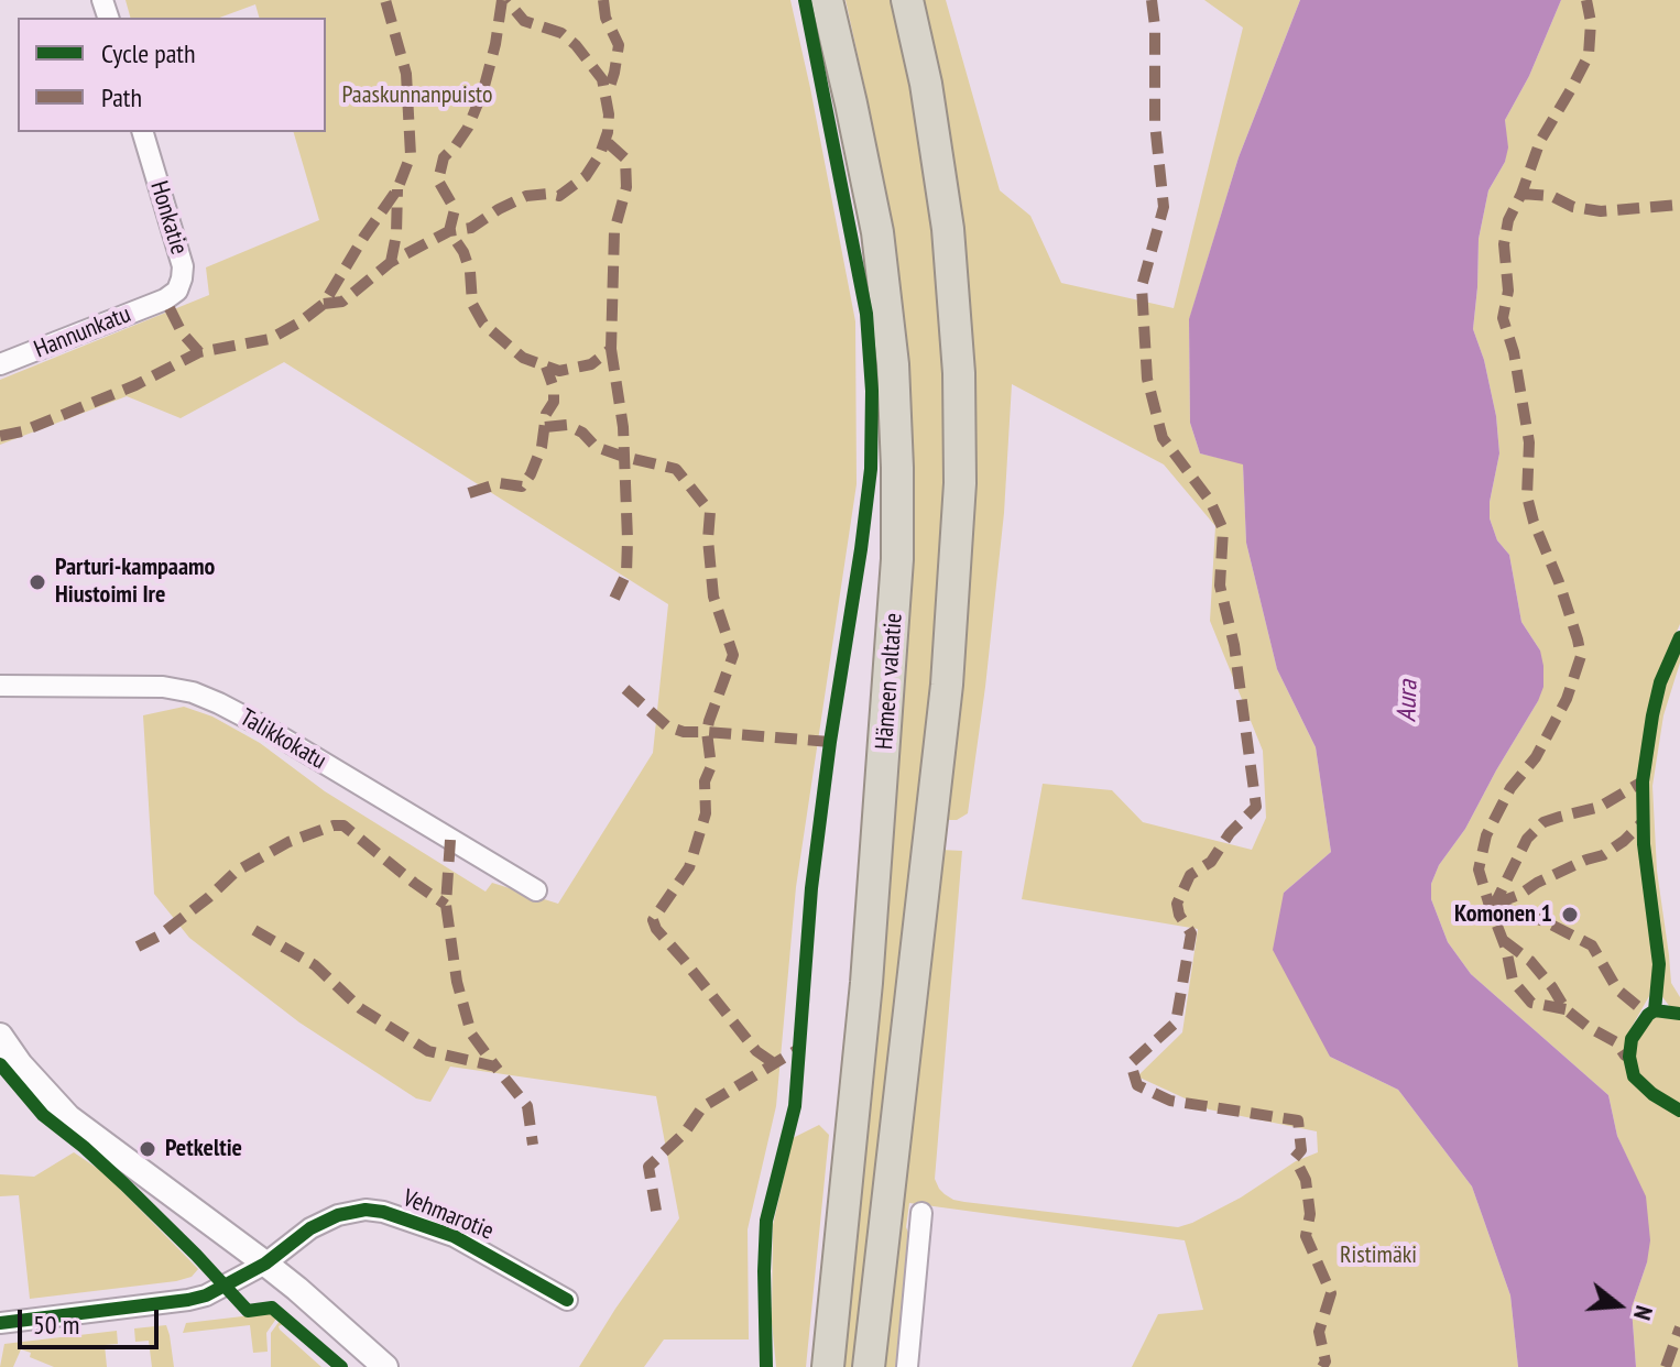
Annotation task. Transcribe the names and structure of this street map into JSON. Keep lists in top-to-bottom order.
{
  "streets": {
    "highway": ["Hämeen valtatie"],
    "street": [
      "Honkatie",
      "Hannunkatu",
      "Talikkokatu",
      "Vehmarotie"
    ]
  },
  "crossings": [
    ["Honkatie", "Hannunkatu"]
  ],
  "water": ["Aura"],
  "parks": ["Paaskunnanpuisto", "Ristimäki"],
  "places": ["Parturi-kampaamo Hiustoimi Ire", "Komonen 1", "Petkeltie"],
  "legend": ["Cycle path", "Path"],
  "scale_bar": "50 m",
  "north": "right"
}
